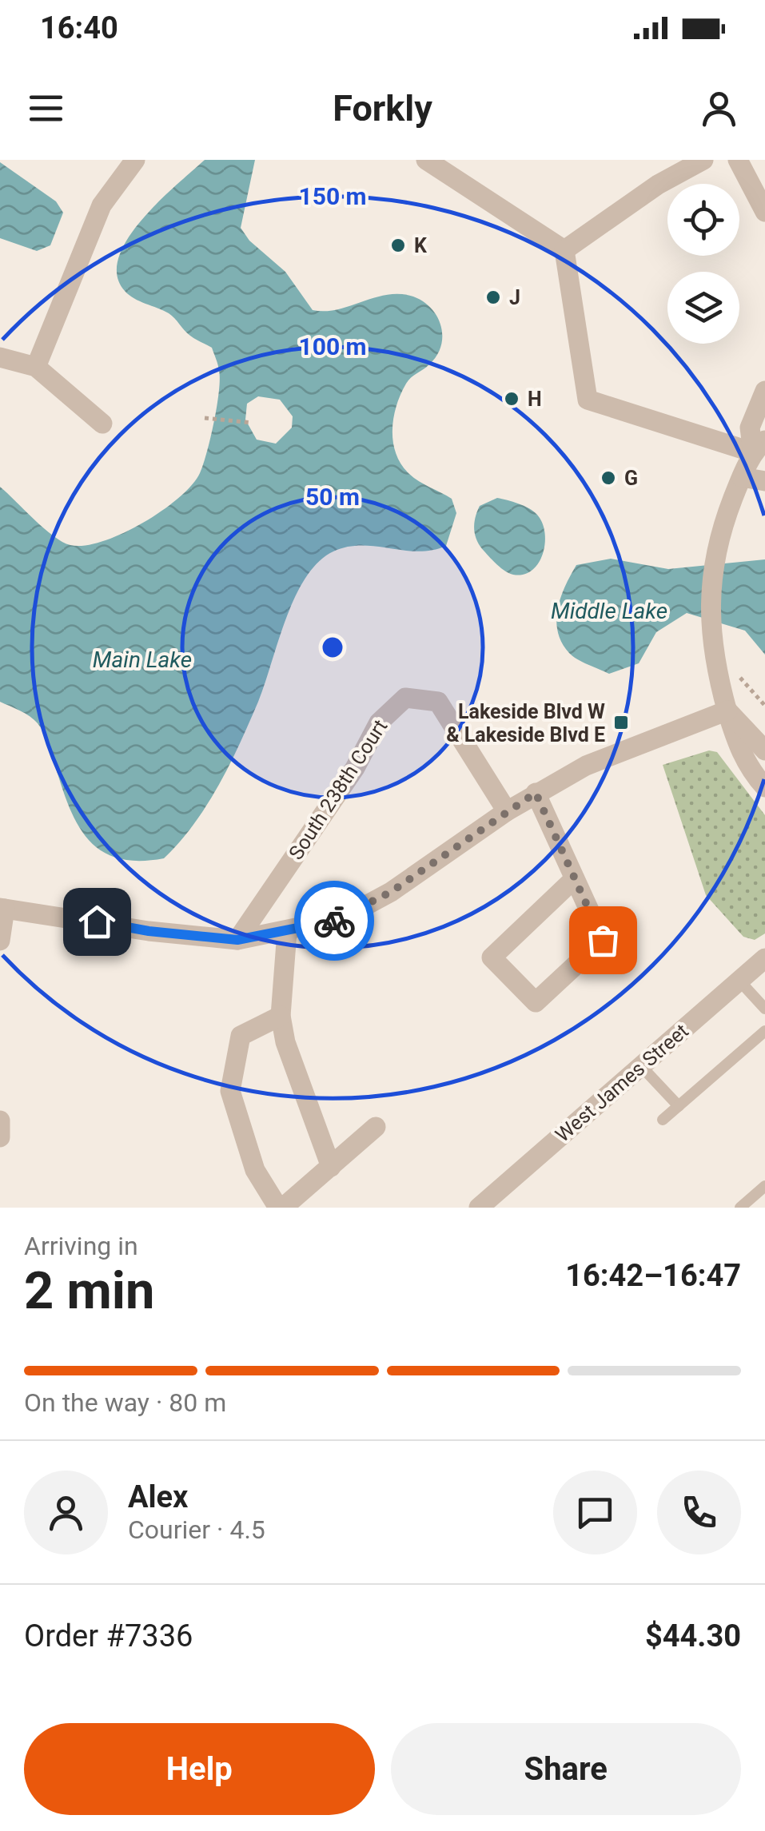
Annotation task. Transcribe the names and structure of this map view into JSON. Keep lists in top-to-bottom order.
{
  "streets": {
    "street": ["South 238th Court", "West James Street"]
  },
  "water": ["Middle Lake", "Main Lake"],
  "places": {
    "other": [
      "K",
      "J",
      "H",
      "G"
    ],
    "transit": ["Lakeside Blvd W & Lakeside Blvd E"]
  },
  "page": {
    "status": "16:40",
    "header": "Forkly",
    "heading": ["2 min", "Arriving in", "16:42–16:47"],
    "panel": [
      "Alex",
      "Courier · 4.5",
      "Order #7336",
      "$44.30"
    ],
    "bar": "On the way · 80 m",
    "buttons": ["Help", "Share"]
  },
  "rings": ["150 m", "100 m", "50 m"]
}
